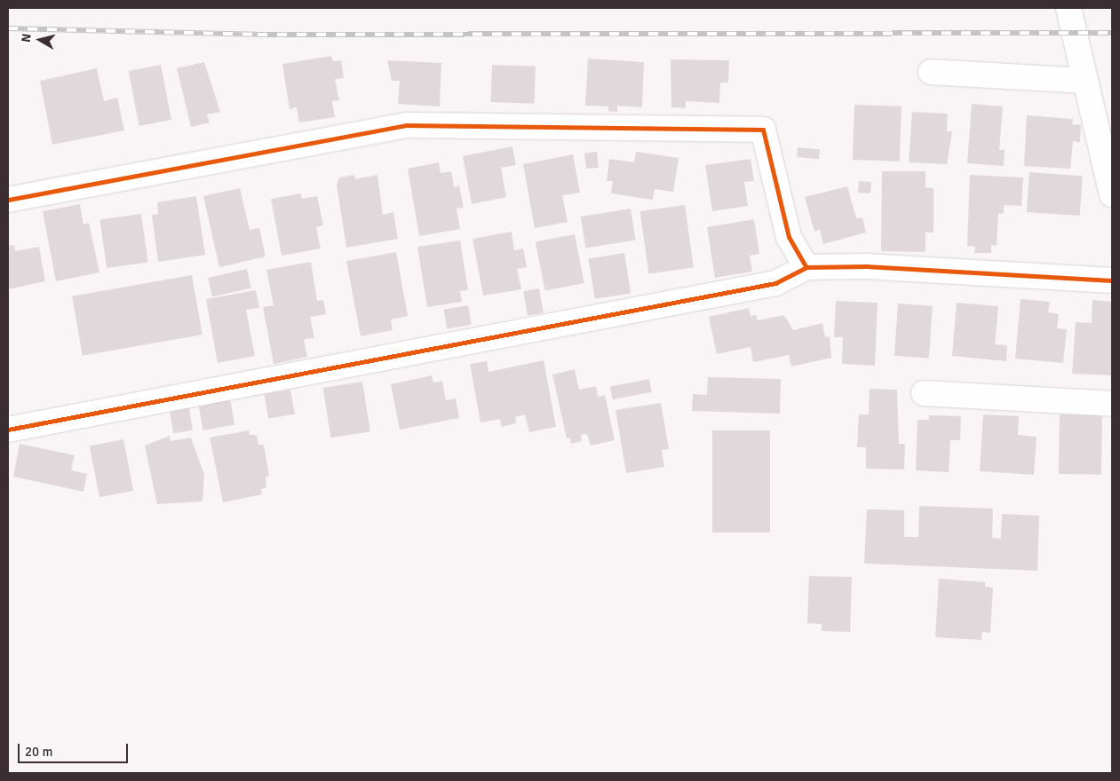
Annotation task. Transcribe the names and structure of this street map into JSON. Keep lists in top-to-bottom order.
{
  "scale_bar": "20 m",
  "north": "left"
}
